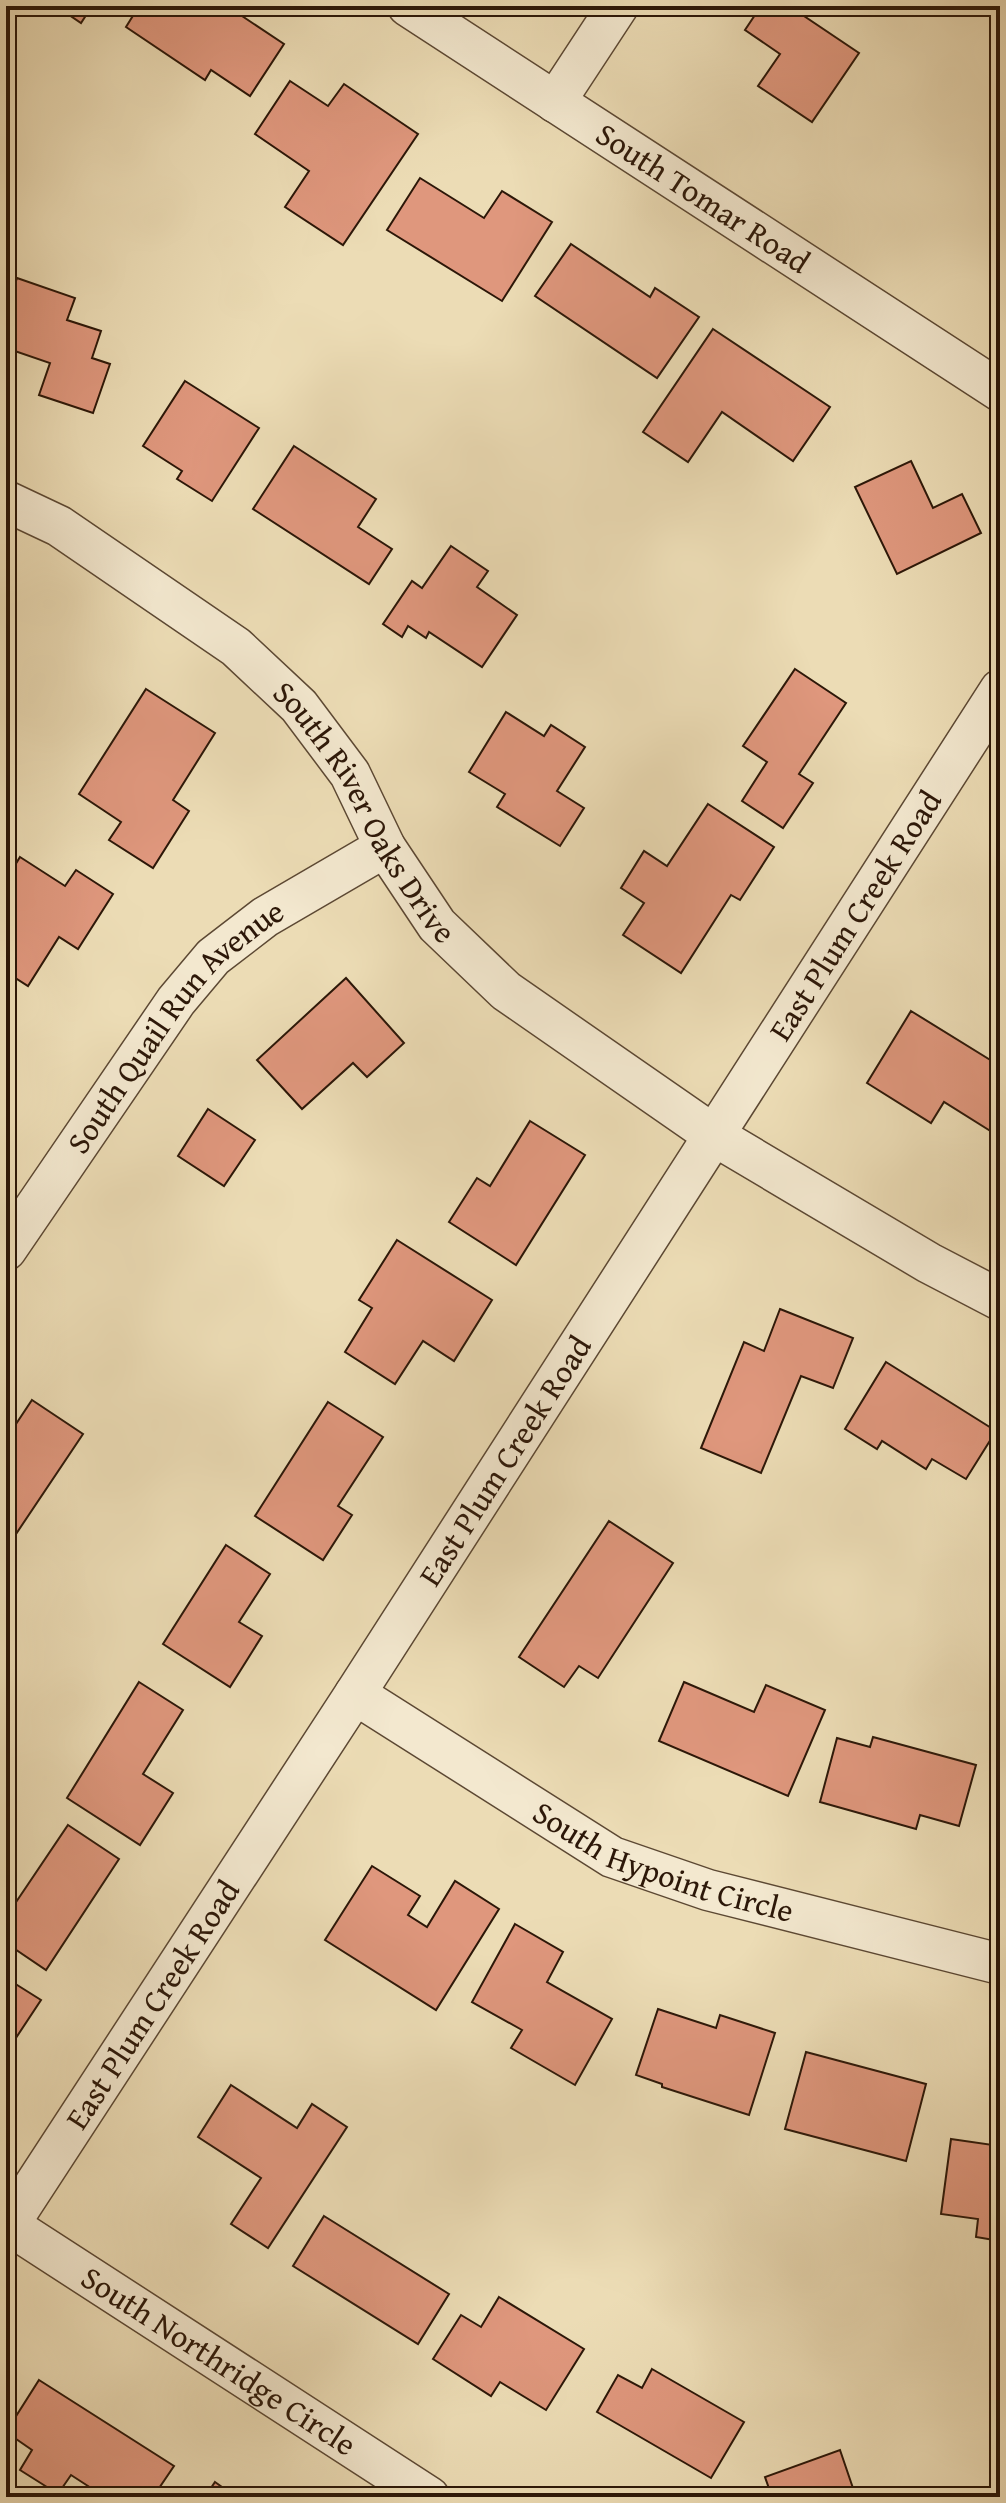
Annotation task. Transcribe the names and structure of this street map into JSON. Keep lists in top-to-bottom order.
{
  "streets": {
    "street": [
      "South Tomar Road",
      "South River Oaks Drive",
      "East Plum Creek Road",
      "South Quail Run Avenue",
      "South Hypoint Circle",
      "South Northridge Circle"
    ]
  },
  "crossings": [
    ["South River Oaks Drive", "East Plum Creek Road"],
    ["South River Oaks Drive", "South Quail Run Avenue"],
    ["East Plum Creek Road", "South Hypoint Circle"],
    ["East Plum Creek Road", "South Northridge Circle"]
  ]
}
